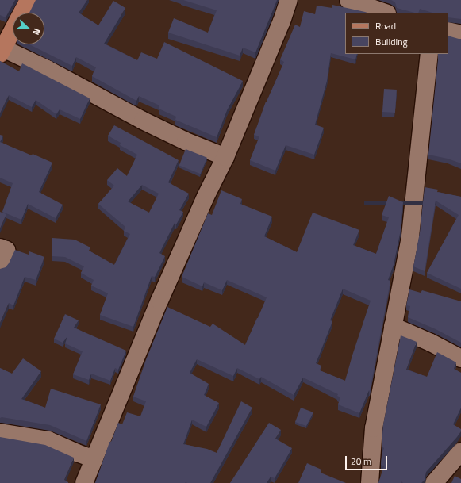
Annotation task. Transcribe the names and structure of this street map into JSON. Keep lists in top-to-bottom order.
{
  "legend": ["Road", "Building"],
  "scale_bar": "20 m",
  "north": "right"
}
